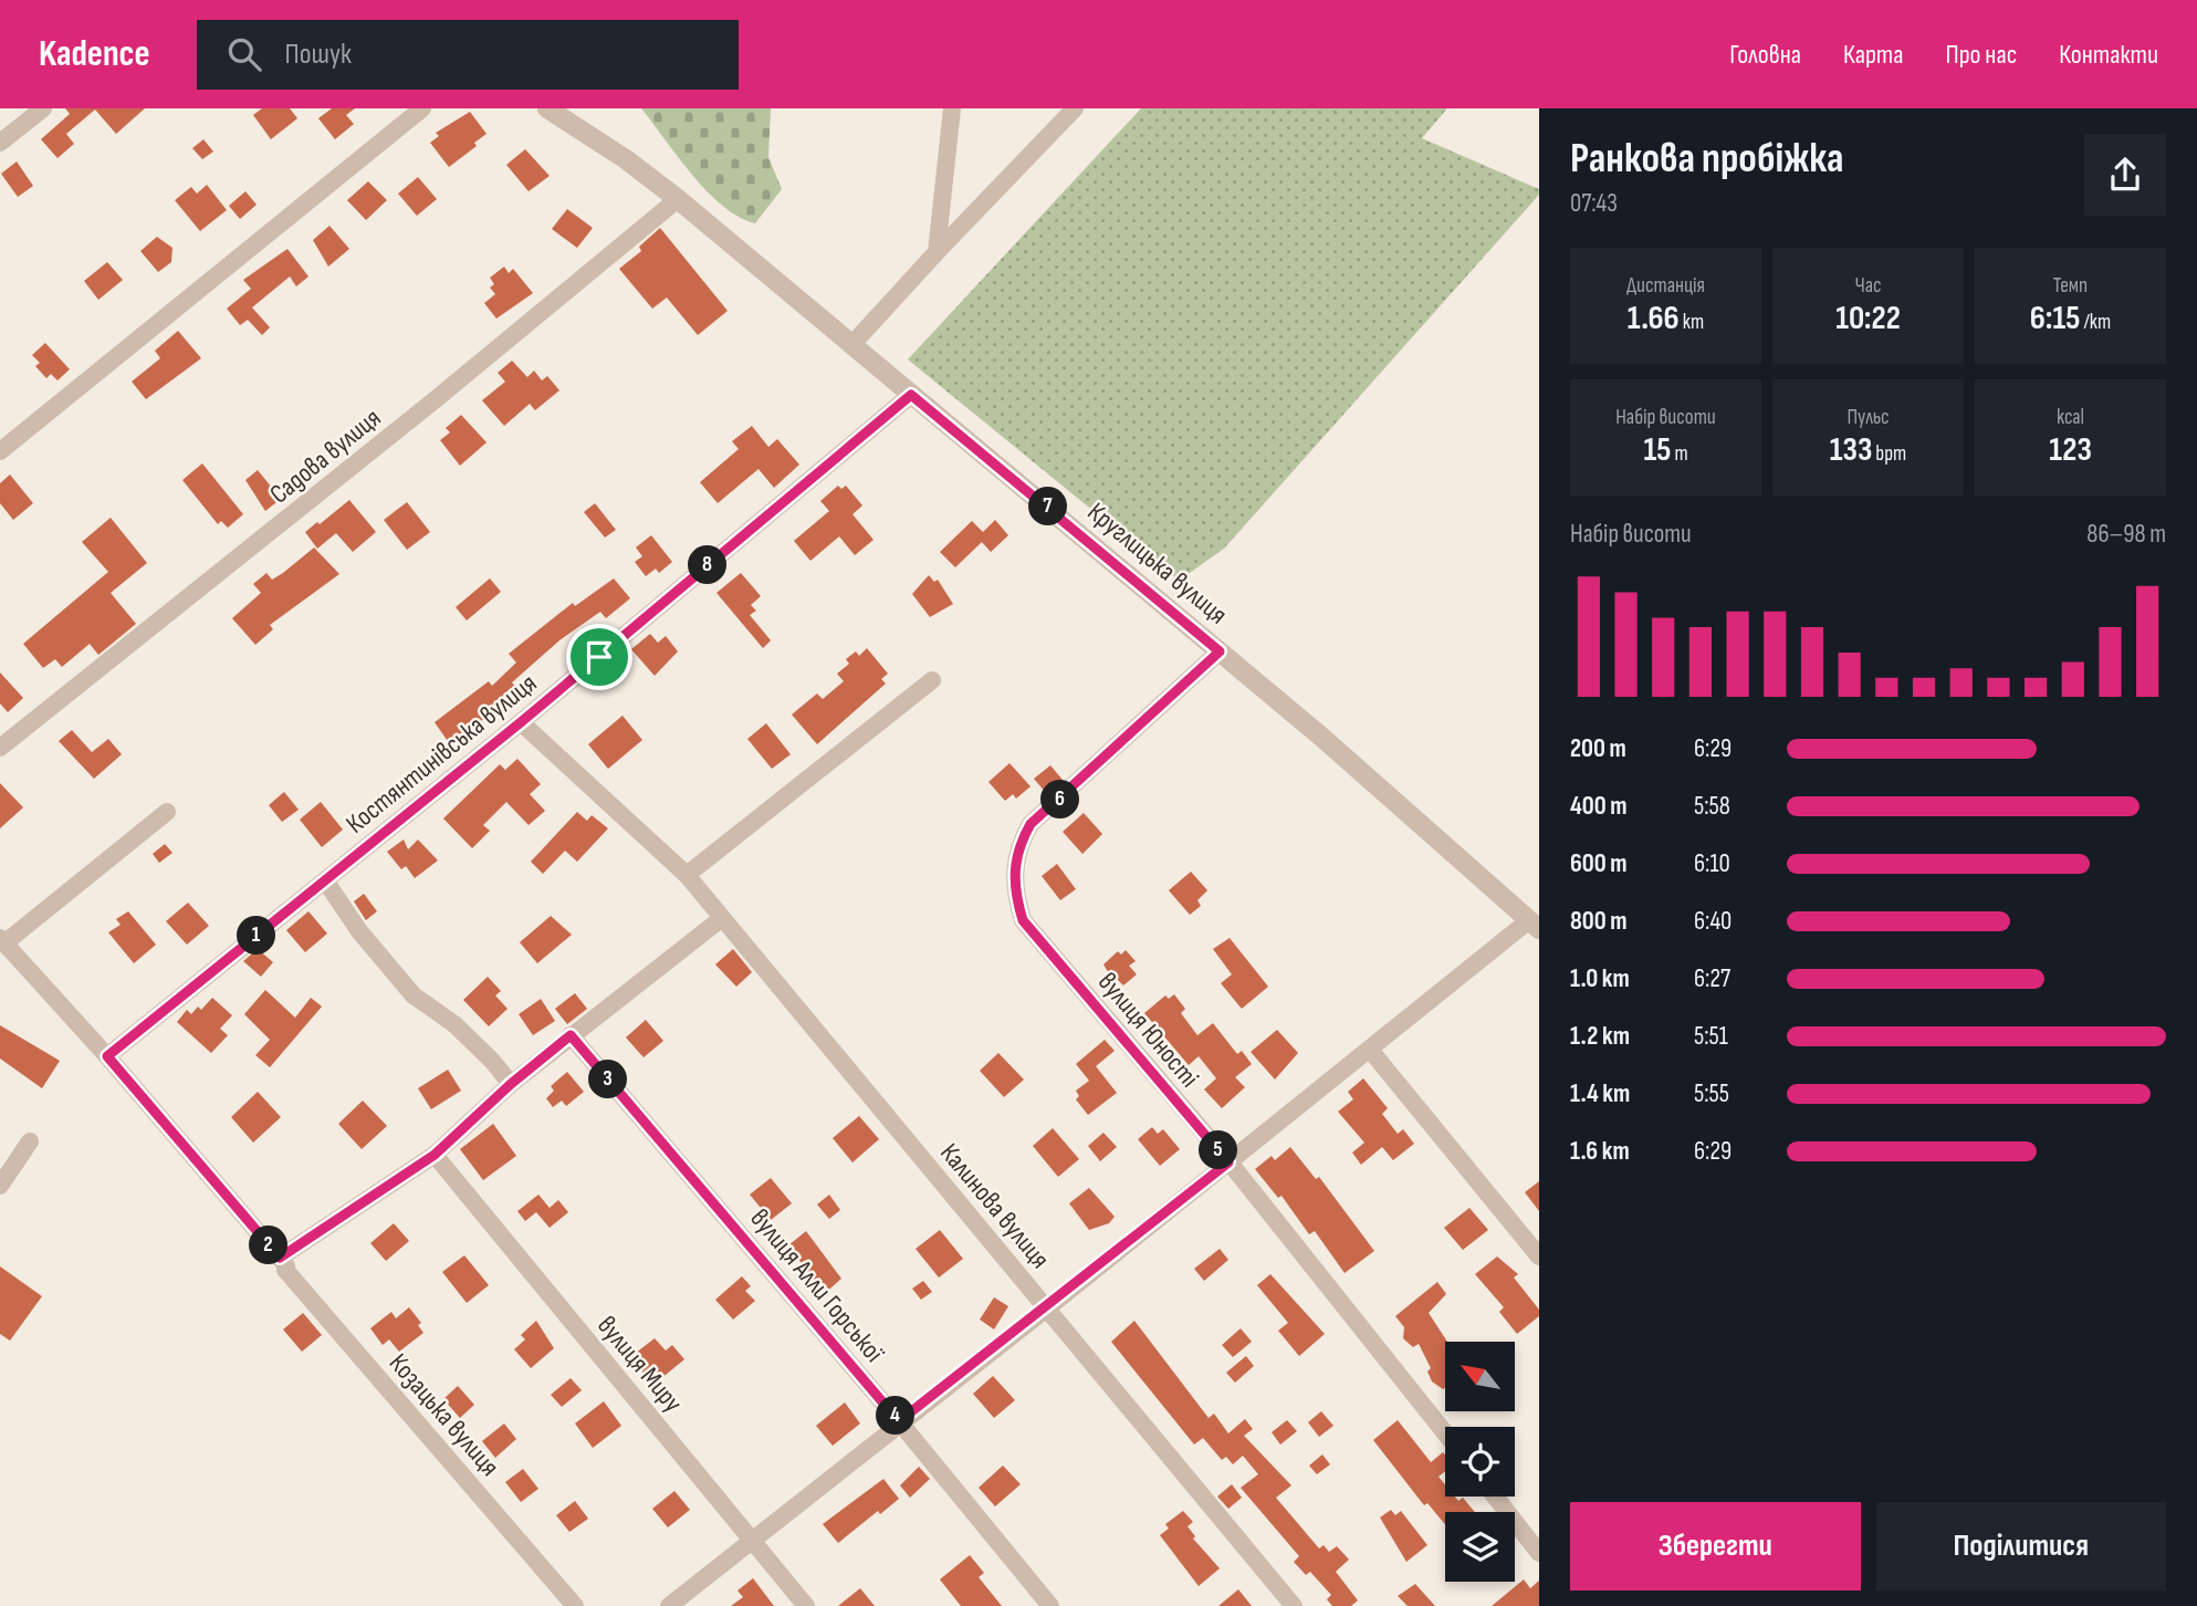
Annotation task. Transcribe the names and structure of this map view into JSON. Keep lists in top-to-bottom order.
{
  "streets": {
    "street": [
      "Садова вулиця",
      "Круглицька вулиця",
      "Костянтинівська вулиця",
      "вулиця Юності",
      "Калинова вулиця",
      "вулиця Алли Горської",
      "вулиця Миру",
      "Козацька вулиця"
    ]
  },
  "crossings": [
    ["Садова вулиця", "Круглицька вулиця"],
    ["Круглицька вулиця", "Костянтинівська вулиця"],
    ["Круглицька вулиця", "вулиця Юності"],
    ["Костянтинівська вулиця", "Калинова вулиця"],
    ["Костянтинівська вулиця", "Козацька вулиця"]
  ],
  "north": "top left",
  "page": {
    "header": "Kadence",
    "search": "Пошук",
    "nav": [
      "Головна",
      "Карта",
      "Про нас",
      "Контакти"
    ],
    "heading": ["Ранкова пробіжка", "07:43"],
    "stats": [
      ["Дистанція", "1.66 km"],
      ["Час", "10:22"],
      ["Темп", "6:15 /km"],
      ["Набір висоти", "15 m"],
      ["Пульс", "133 bpm"],
      ["kcal", "123"]
    ],
    "pins": [
      "7",
      "8",
      "6",
      "1",
      "3",
      "5",
      "2",
      "4"
    ],
    "chart": ["Набір висоти", "86–98 m"],
    "list": [
      {
        "name": "200 m",
        "note": "6:29"
      },
      {
        "name": "400 m",
        "note": "5:58"
      },
      {
        "name": "600 m",
        "note": "6:10"
      },
      {
        "name": "800 m",
        "note": "6:40"
      },
      {
        "name": "1.0 km",
        "note": "6:27"
      },
      {
        "name": "1.2 km",
        "note": "5:51"
      },
      {
        "name": "1.4 km",
        "note": "5:55"
      },
      {
        "name": "1.6 km",
        "note": "6:29"
      }
    ],
    "buttons": ["Зберегти", "Поділитися"]
  }
}
